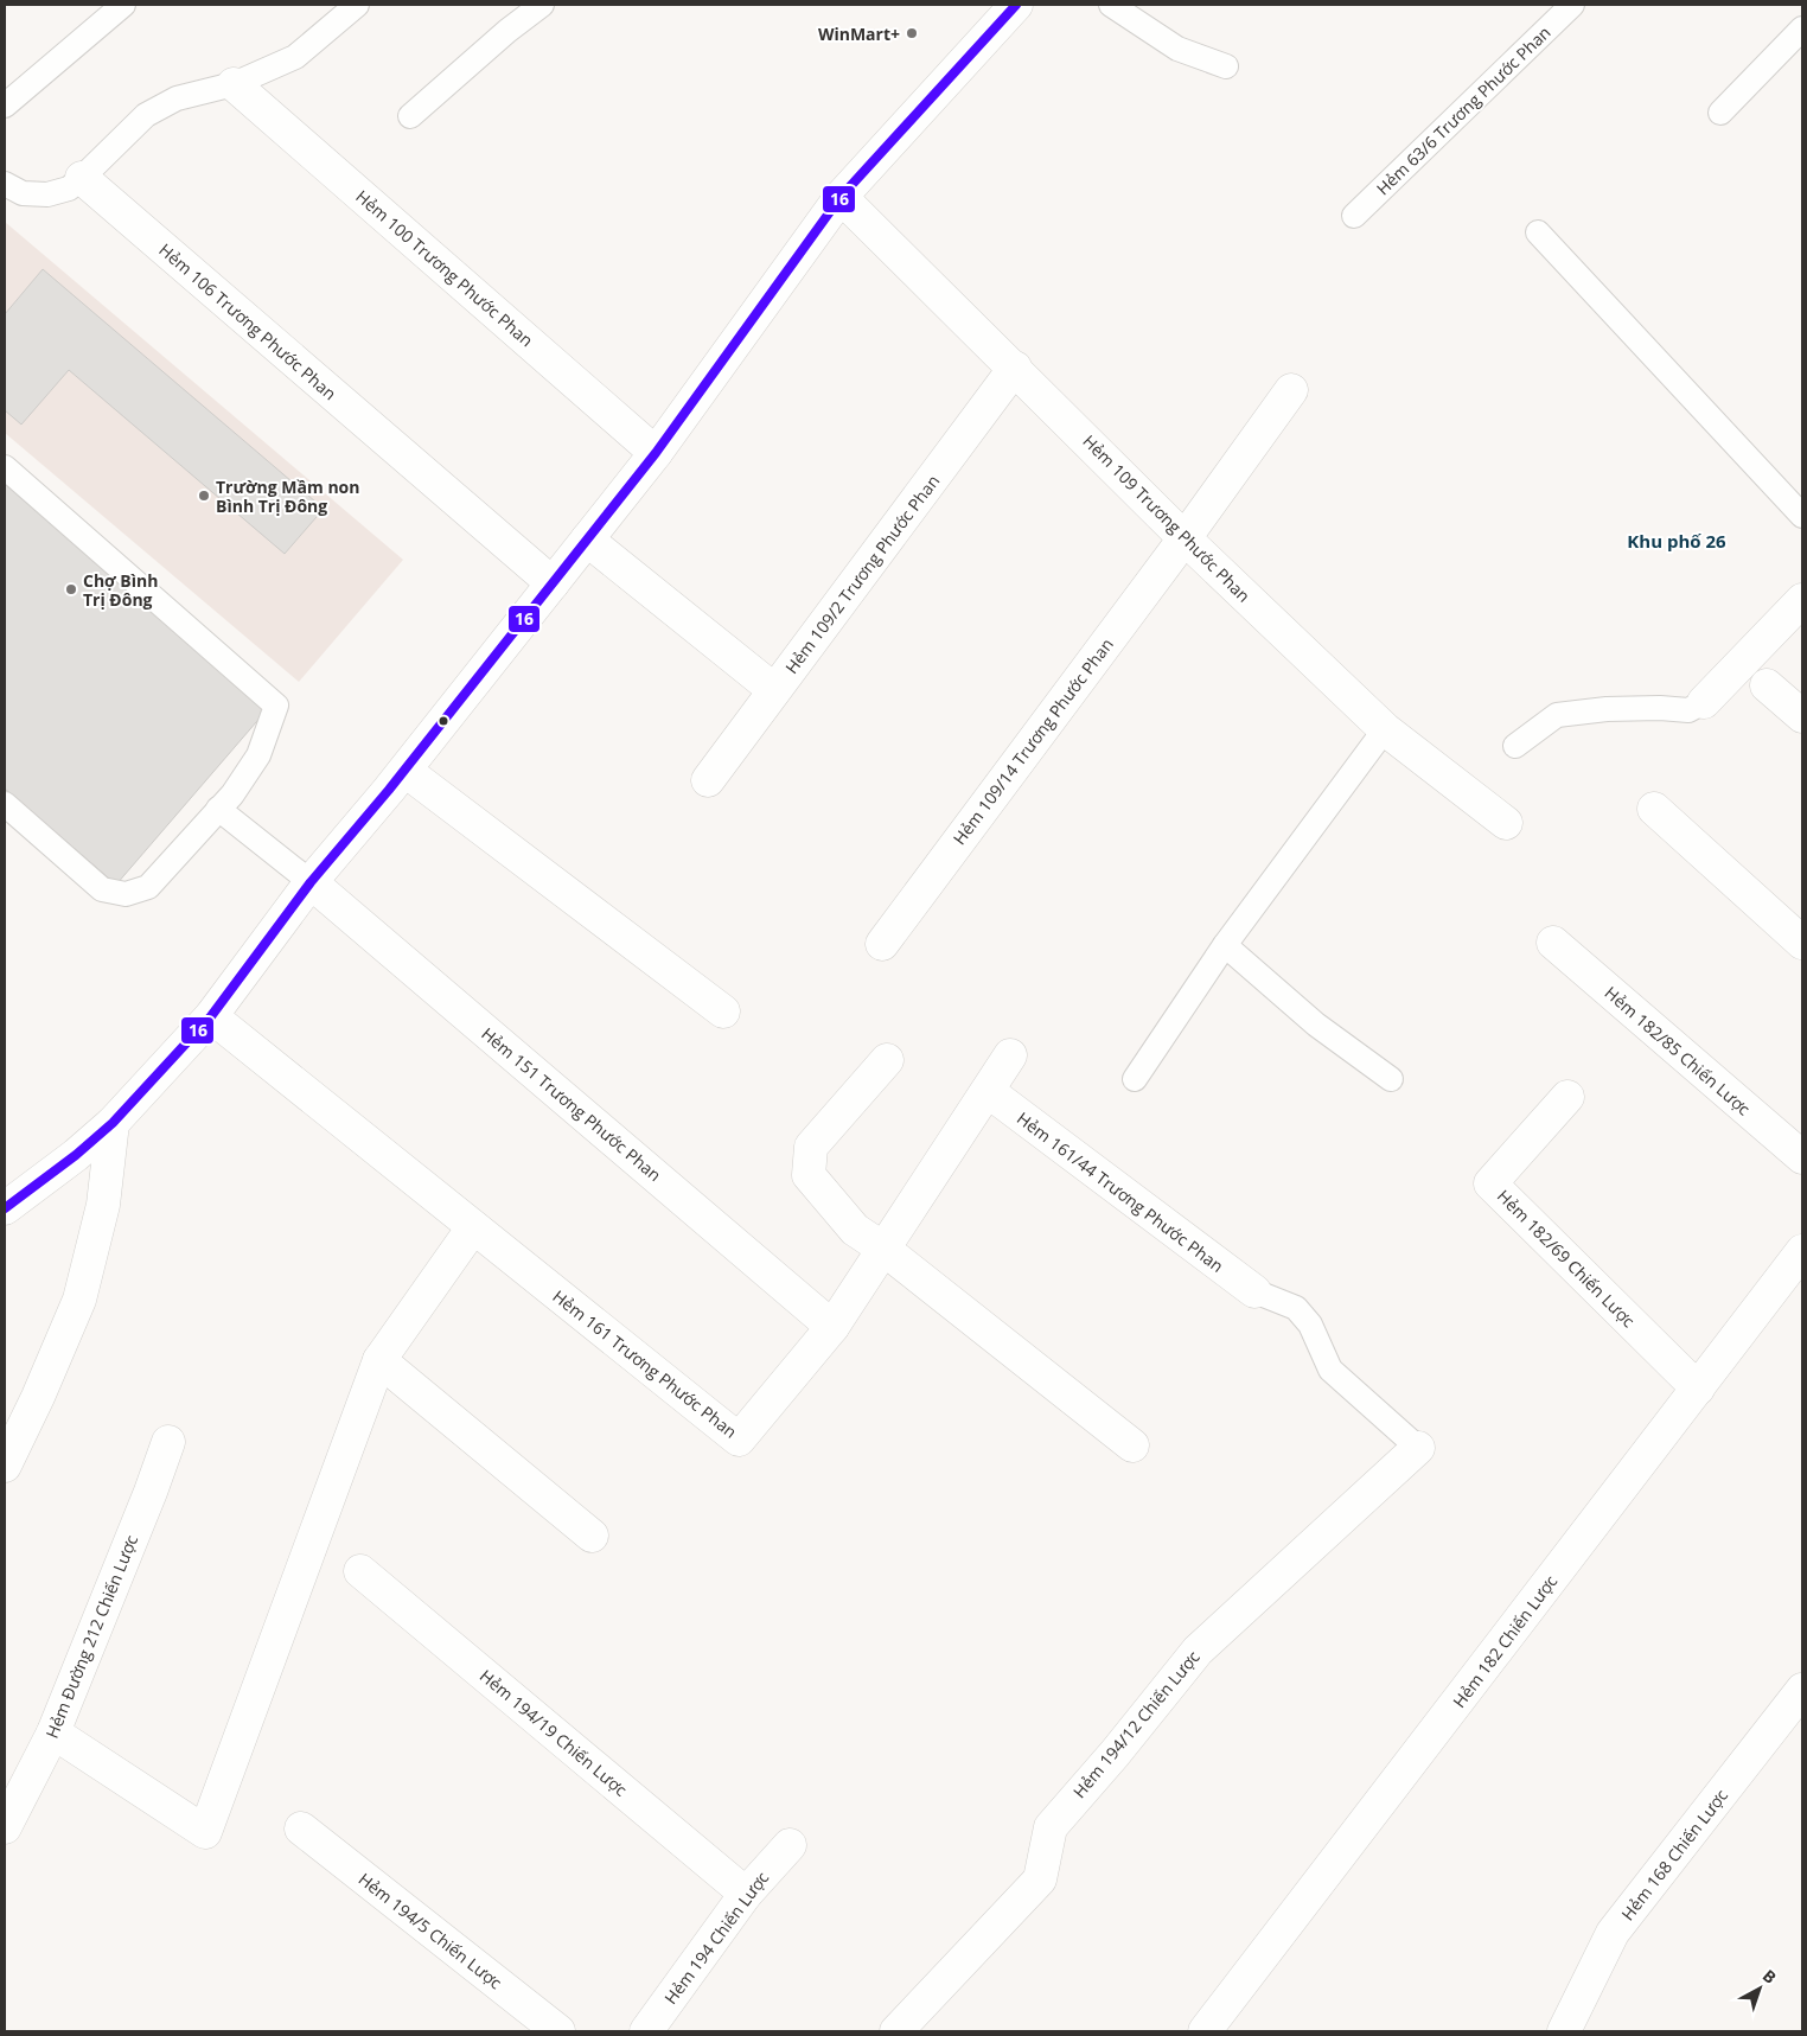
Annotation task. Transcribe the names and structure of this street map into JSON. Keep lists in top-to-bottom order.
{
  "streets": {
    "street": [
      "Hẻm 100 Trương Phước Phan",
      "Hẻm 106 Trương Phước Phan",
      "Hẻm 109 Trương Phước Phan",
      "Hẻm 109/2 Trương Phước Phan",
      "Hẻm 109/14 Trương Phước Phan",
      "Hẻm 182/85 Chiến Lược",
      "Hẻm 151 Trương Phước Phan",
      "Hẻm 161/44 Trương Phước Phan",
      "Hẻm 182/69 Chiến Lược",
      "Hẻm 161 Trương Phước Phan",
      "Hẻm Đường 212 Chiến Lược",
      "Hẻm 182 Chiến Lược",
      "Hẻm 194/12 Chiến Lược",
      "Hẻm 194/19 Chiến Lược",
      "Hẻm 168 Chiến Lược",
      "Hẻm 194/5 Chiến Lược",
      "Hẻm 194 Chiến Lược"
    ],
    "lane": ["Hẻm 63/6 Trương Phước Phan"]
  },
  "crossings": [
    ["Hẻm 109 Trương Phước Phan", "Hẻm 109/2 Trương Phước Phan"],
    ["Hẻm 109 Trương Phước Phan", "Hẻm 109/14 Trương Phước Phan"],
    ["Hẻm 151 Trương Phước Phan", "Hẻm 161 Trương Phước Phan"],
    ["Hẻm 161/44 Trương Phước Phan", "Hẻm 161 Trương Phước Phan"],
    ["Hẻm 182/69 Chiến Lược", "Hẻm 182 Chiến Lược"],
    ["Hẻm 194/19 Chiến Lược", "Hẻm 194 Chiến Lược"]
  ],
  "districts": ["Khu phố 26"],
  "places": ["WinMart+", "Trường Mầm non Bình Trị Đông", "Chợ Bình Trị Đông"],
  "lines": ["transit line 16"],
  "north": "top right"
}
